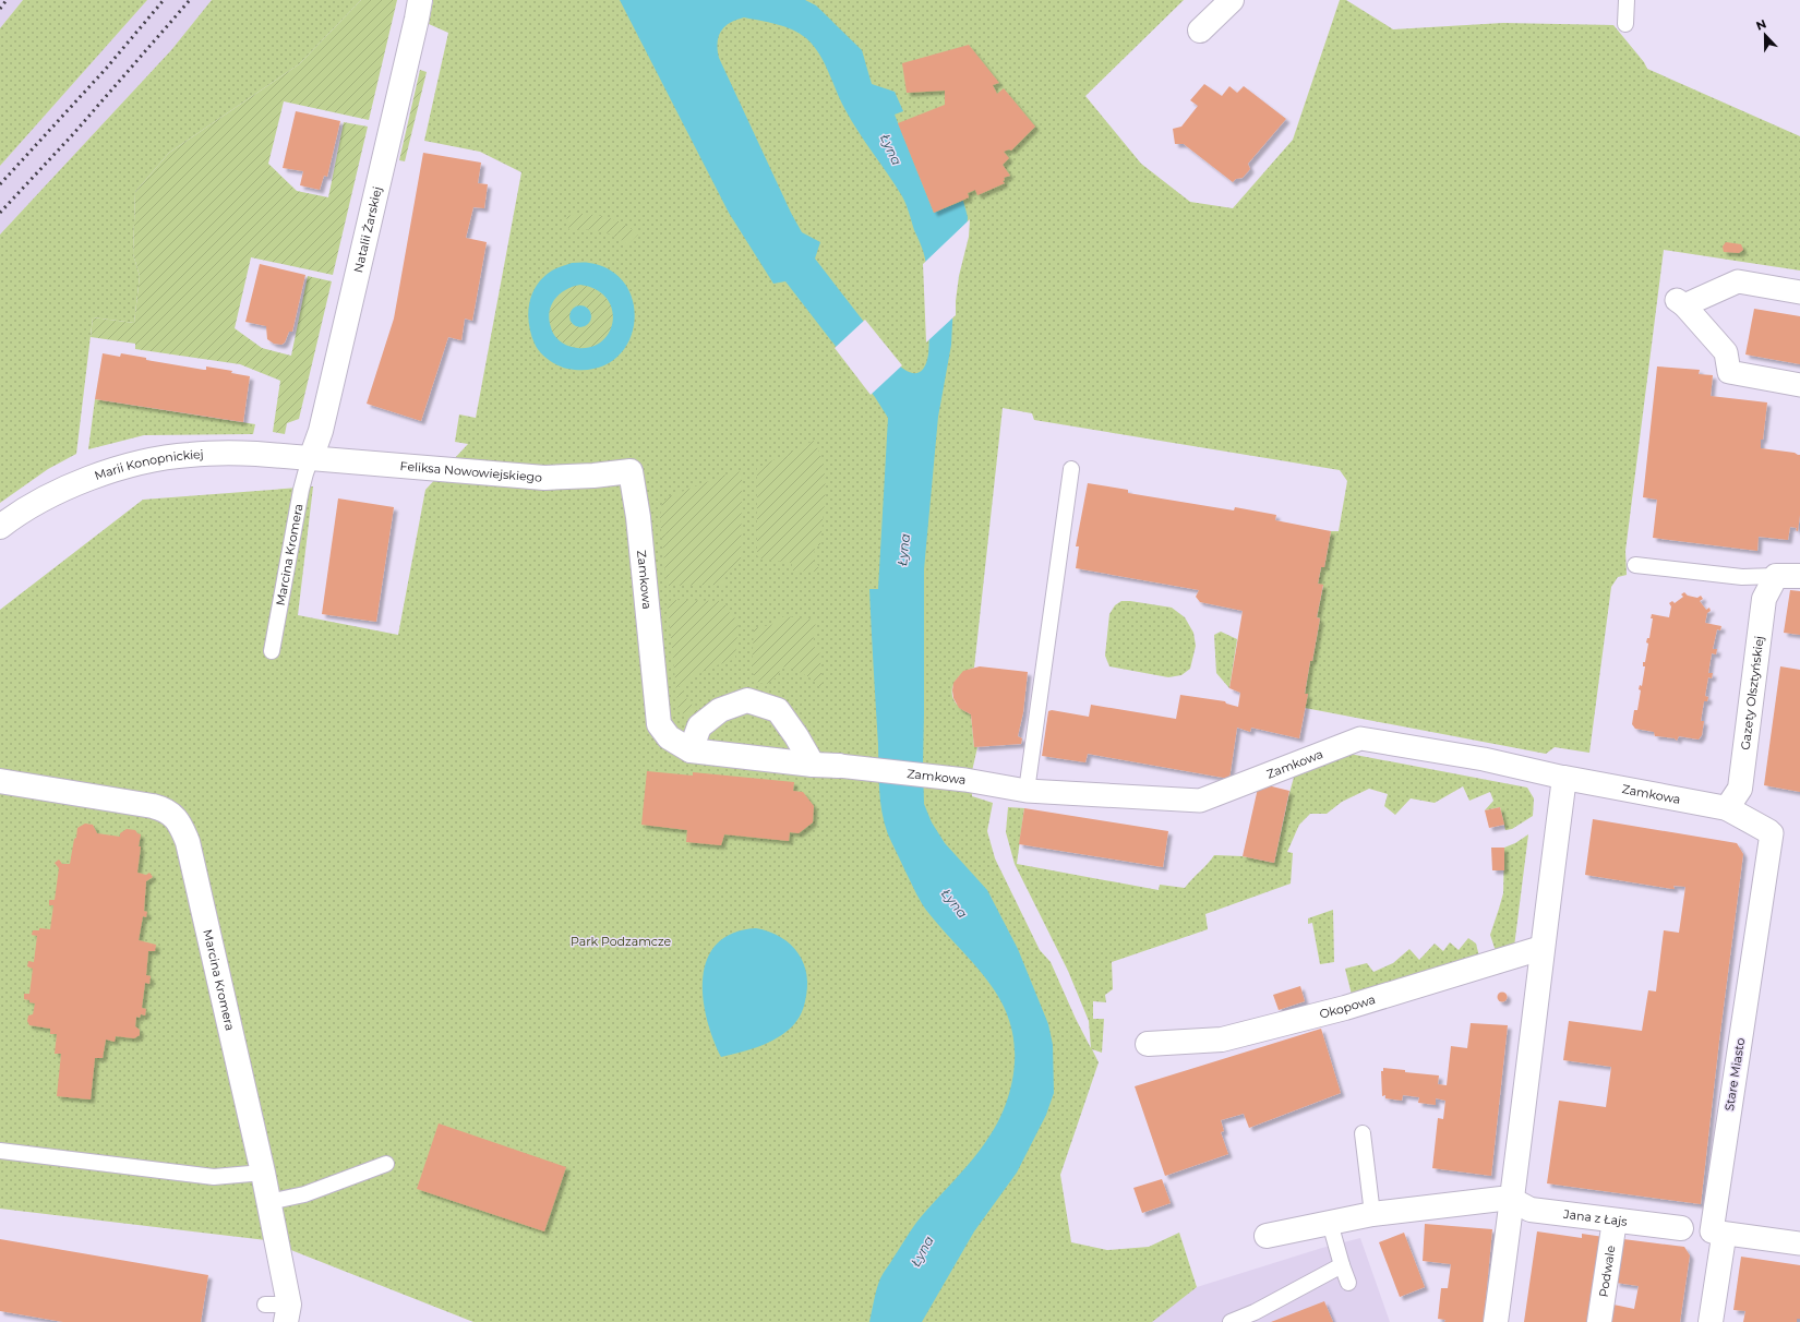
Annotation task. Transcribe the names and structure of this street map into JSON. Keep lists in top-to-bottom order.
{
  "streets": {
    "street": [
      "Natalii Żarskiej",
      "Marii Konopnickiej",
      "Feliksa Nowowiejskiego",
      "Marcina Kromera",
      "Zamkowa",
      "Gazety Olsztyńskiej",
      "Okopowa",
      "Stare Miasto",
      "Jana z Łajs",
      "Podwale"
    ]
  },
  "crossings": [
    ["Natalii Żarskiej", "Marii Konopnickiej"],
    ["Natalii Żarskiej", "Feliksa Nowowiejskiego"],
    ["Natalii Żarskiej", "Marcina Kromera"],
    ["Marii Konopnickiej", "Feliksa Nowowiejskiego"],
    ["Marii Konopnickiej", "Marcina Kromera"],
    ["Feliksa Nowowiejskiego", "Marcina Kromera"],
    ["Feliksa Nowowiejskiego", "Zamkowa"],
    ["Zamkowa", "Gazety Olsztyńskiej"],
    ["Zamkowa", "Stare Miasto"],
    ["Jana z Łajs", "Podwale"]
  ],
  "water": ["Łyna"],
  "parks": ["Park Podzamcze"],
  "north": "top"
}
